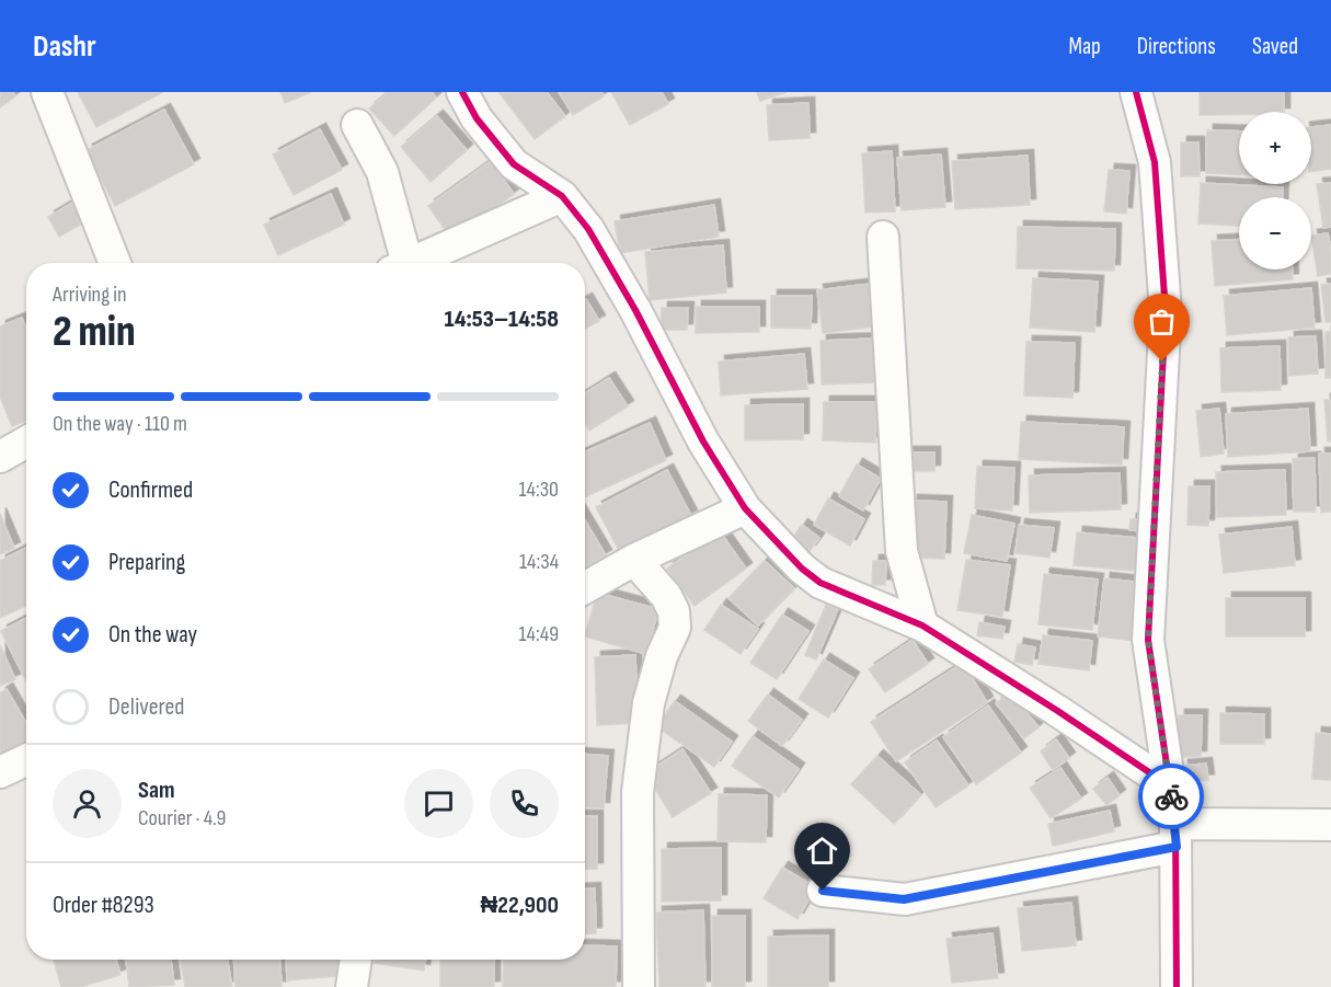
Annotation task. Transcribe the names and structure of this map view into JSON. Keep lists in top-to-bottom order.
{
  "page": {
    "header": "Dashr",
    "nav": ["Map", "Directions", "Saved"],
    "map_buttons": ["+", "−"],
    "heading": ["2 min", "Arriving in", "14:53–14:58"],
    "panel": [
      "Sam",
      "Courier · 4.9",
      "Order #8293",
      "₦22,900"
    ],
    "bar": "On the way · 110 m",
    "list": [
      ["Confirmed", "14:30"],
      ["Preparing", "14:34"],
      ["On the way", "14:49"],
      "Delivered"
    ]
  }
}
